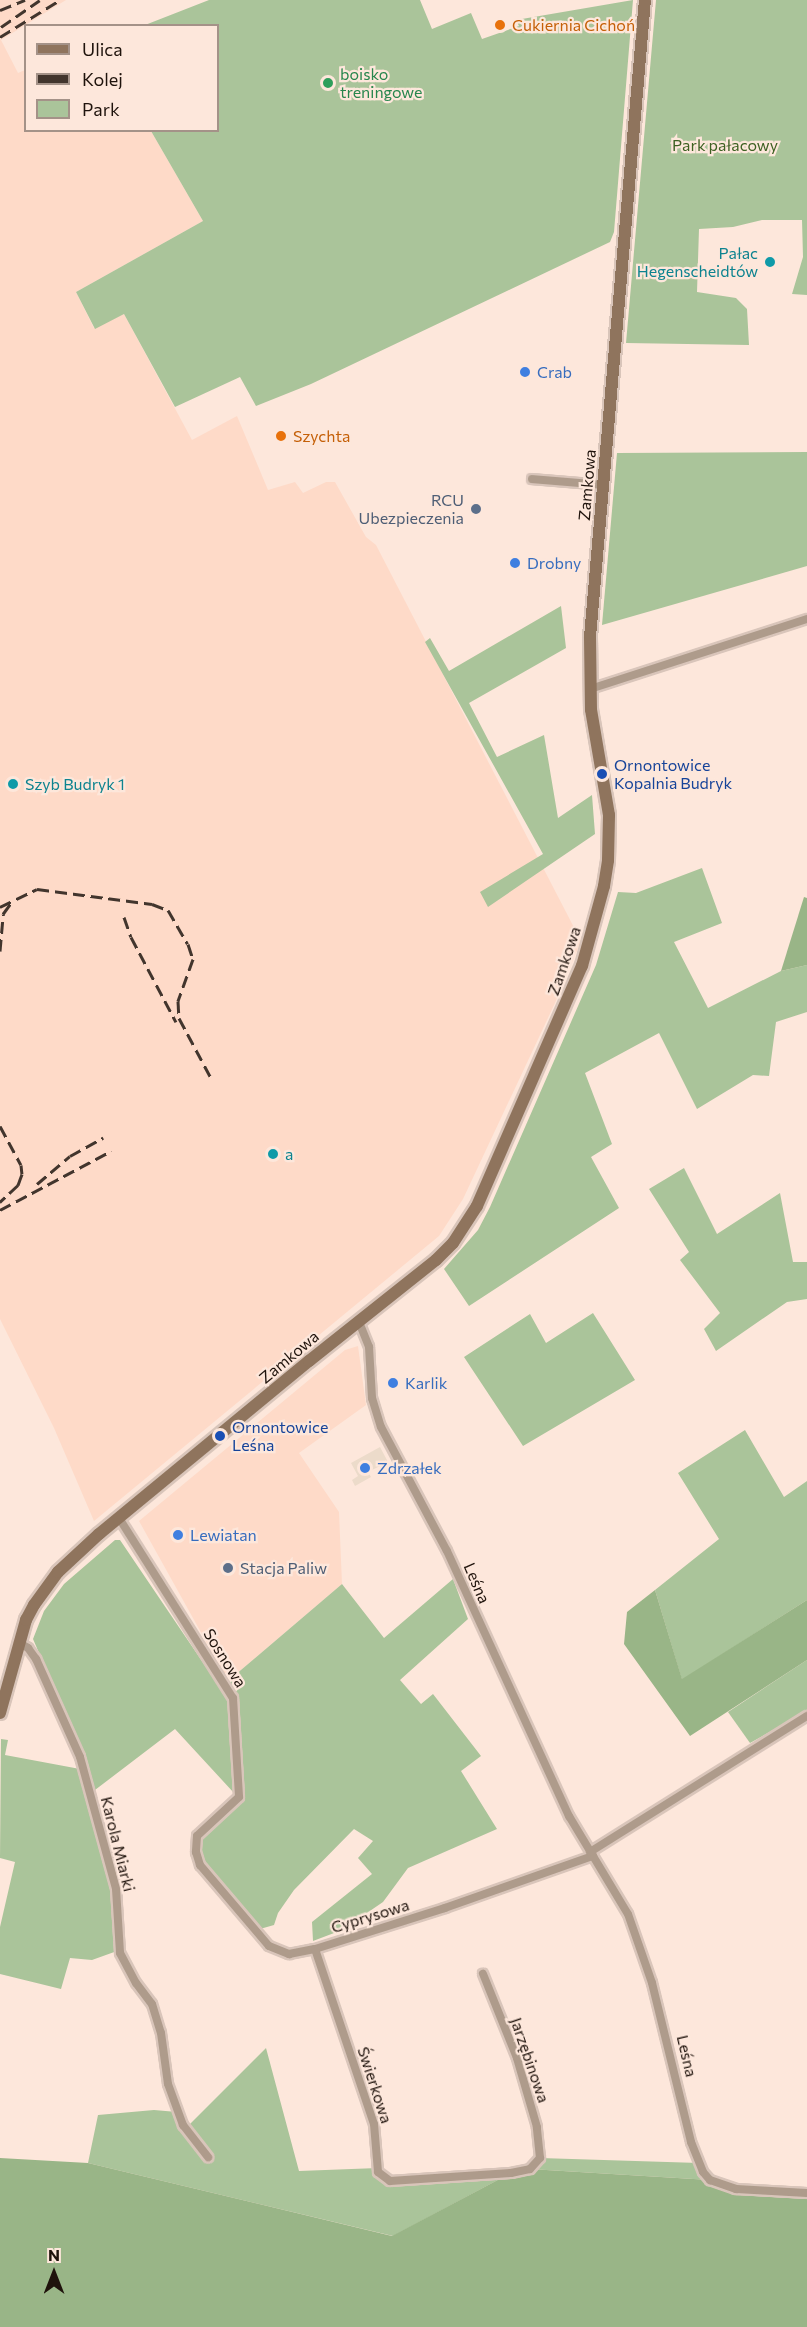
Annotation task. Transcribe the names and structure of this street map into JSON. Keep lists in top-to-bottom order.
{
  "streets": {
    "street": [
      "Zamkowa",
      "Leśna",
      "Sosnowa",
      "Karola Miarki",
      "Cyprysowa",
      "Jarzębinowa",
      "Świerkowa"
    ]
  },
  "crossings": [
    ["Zamkowa", "Leśna"],
    ["Zamkowa", "Sosnowa"],
    ["Zamkowa", "Karola Miarki"],
    ["Leśna", "Cyprysowa"],
    ["Sosnowa", "Cyprysowa"],
    ["Cyprysowa", "Świerkowa"],
    ["Jarzębinowa", "Świerkowa"]
  ],
  "parks": ["Park pałacowy"],
  "places": [
    "Cukiernia Cichoń",
    "boisko treningowe",
    "Pałac Hegenscheidtów",
    "Crab",
    "Szychta",
    "RCU Ubezpieczenia",
    "Drobny",
    "Ornontowice Kopalnia Budryk",
    "Szyb Budryk 1",
    "a",
    "Karlik",
    "Ornontowice Leśna",
    "Zdrzałek",
    "Lewiatan",
    "Stacja Paliw"
  ],
  "legend": ["Ulica", "Kolej", "Park"],
  "north": "top"
}
